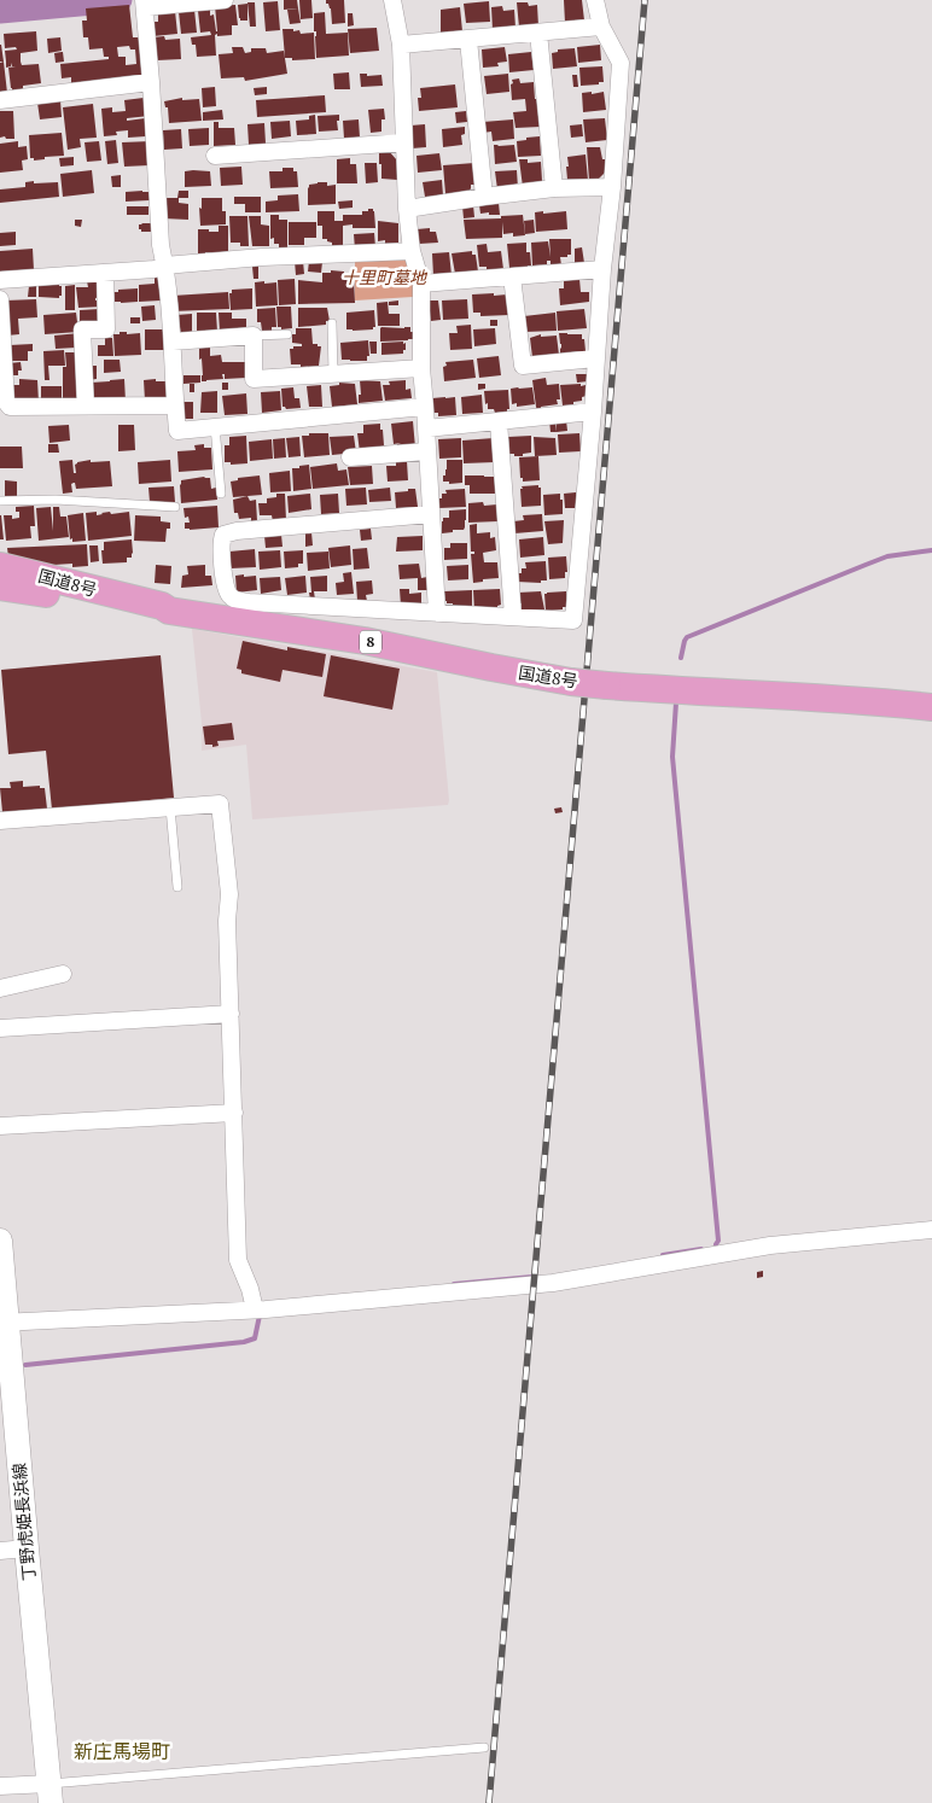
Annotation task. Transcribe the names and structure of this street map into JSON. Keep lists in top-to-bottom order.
{
  "streets": {
    "highway": ["国道8号", "8"],
    "main road": ["丁野虎姫長浜線"]
  },
  "districts": ["新庄馬場町"],
  "parks": ["十里町墓地"]
}
